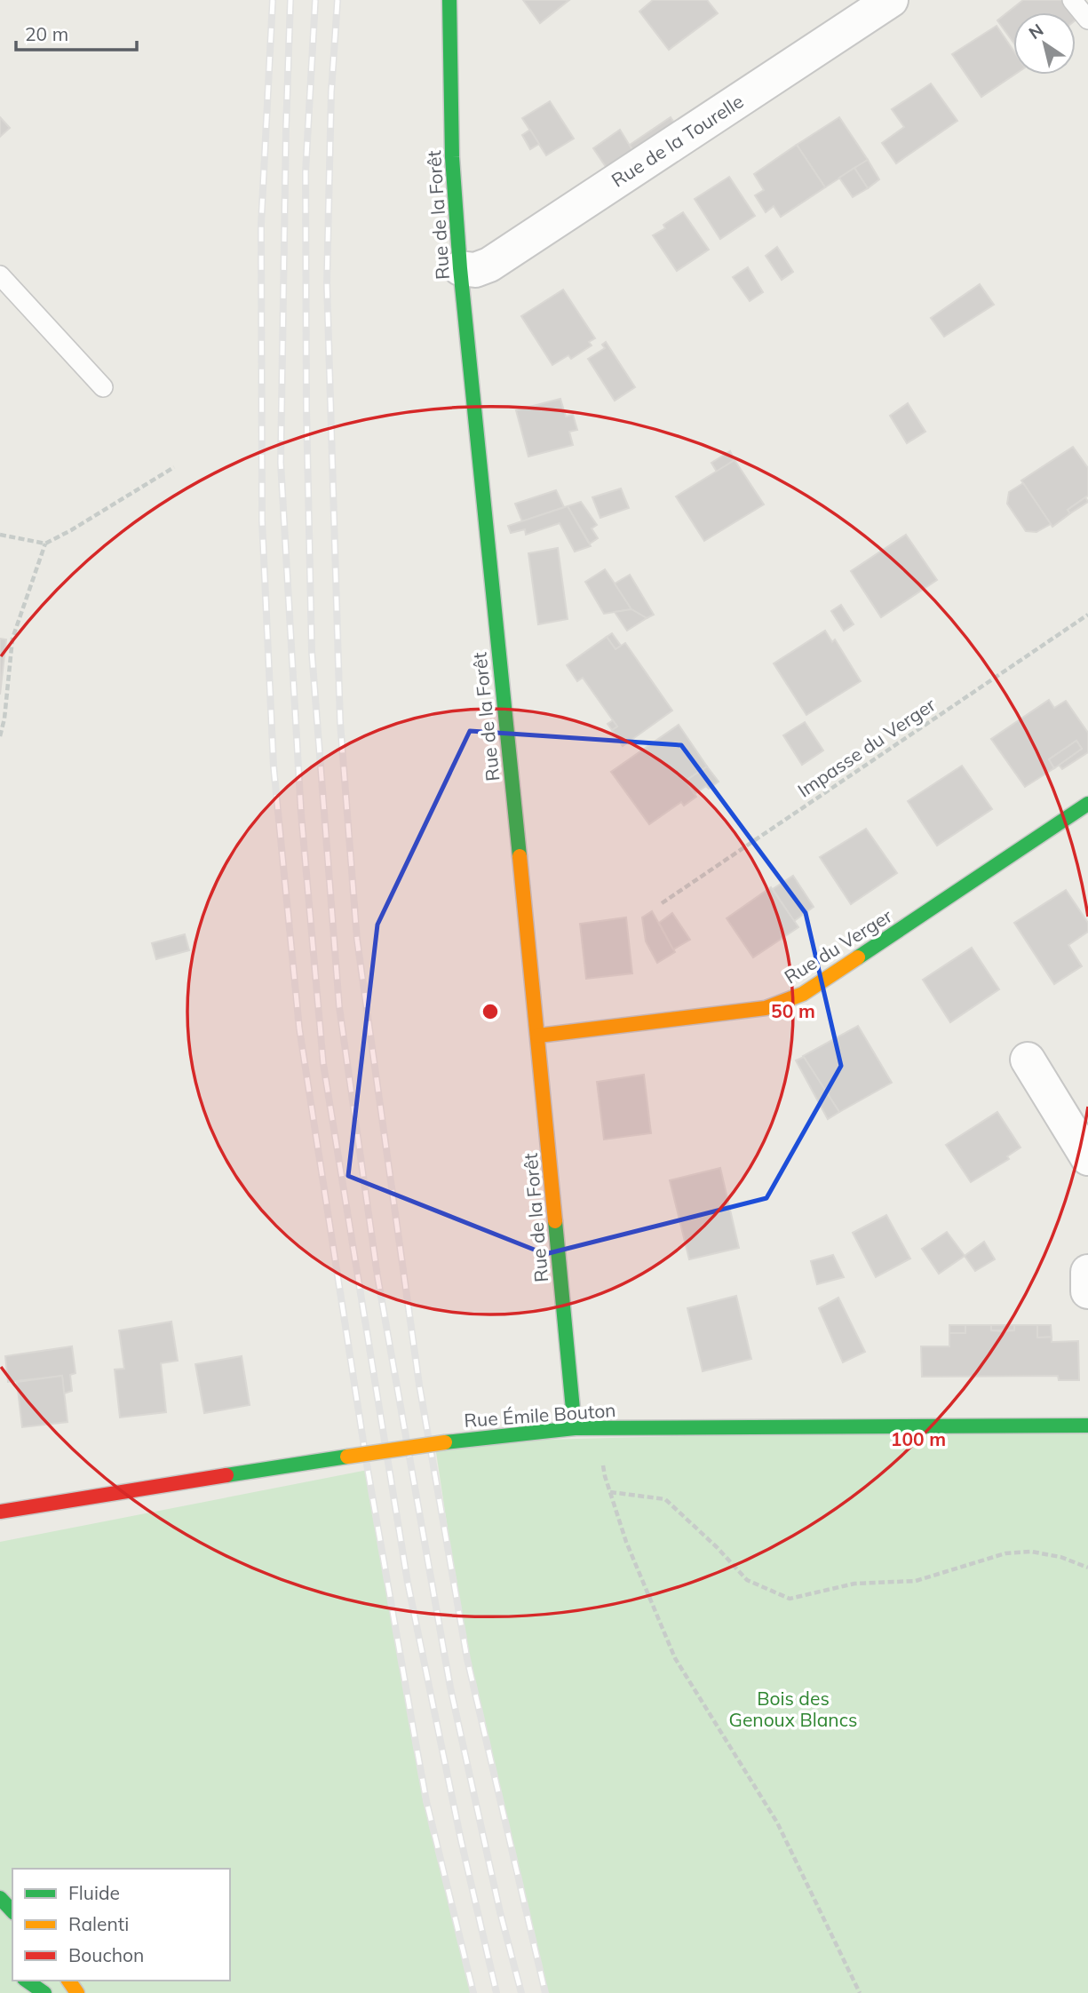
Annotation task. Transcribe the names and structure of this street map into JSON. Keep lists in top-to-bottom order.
{
  "streets": {
    "street": [
      "Rue de la Tourelle",
      "Rue de la Forêt",
      "Rue du Verger",
      "Rue Émile Bouton"
    ],
    "path": ["Impasse du Verger"]
  },
  "crossings": [
    ["Rue de la Tourelle", "Rue de la Forêt"],
    ["Rue de la Forêt", "Rue du Verger"],
    ["Rue de la Forêt", "Rue Émile Bouton"]
  ],
  "parks": ["Bois des Genoux Blancs"],
  "legend": ["Fluide", "Ralenti", "Bouchon"],
  "scale_bar": "20 m",
  "north": "top left",
  "rings": ["50 m", "100 m"]
}
